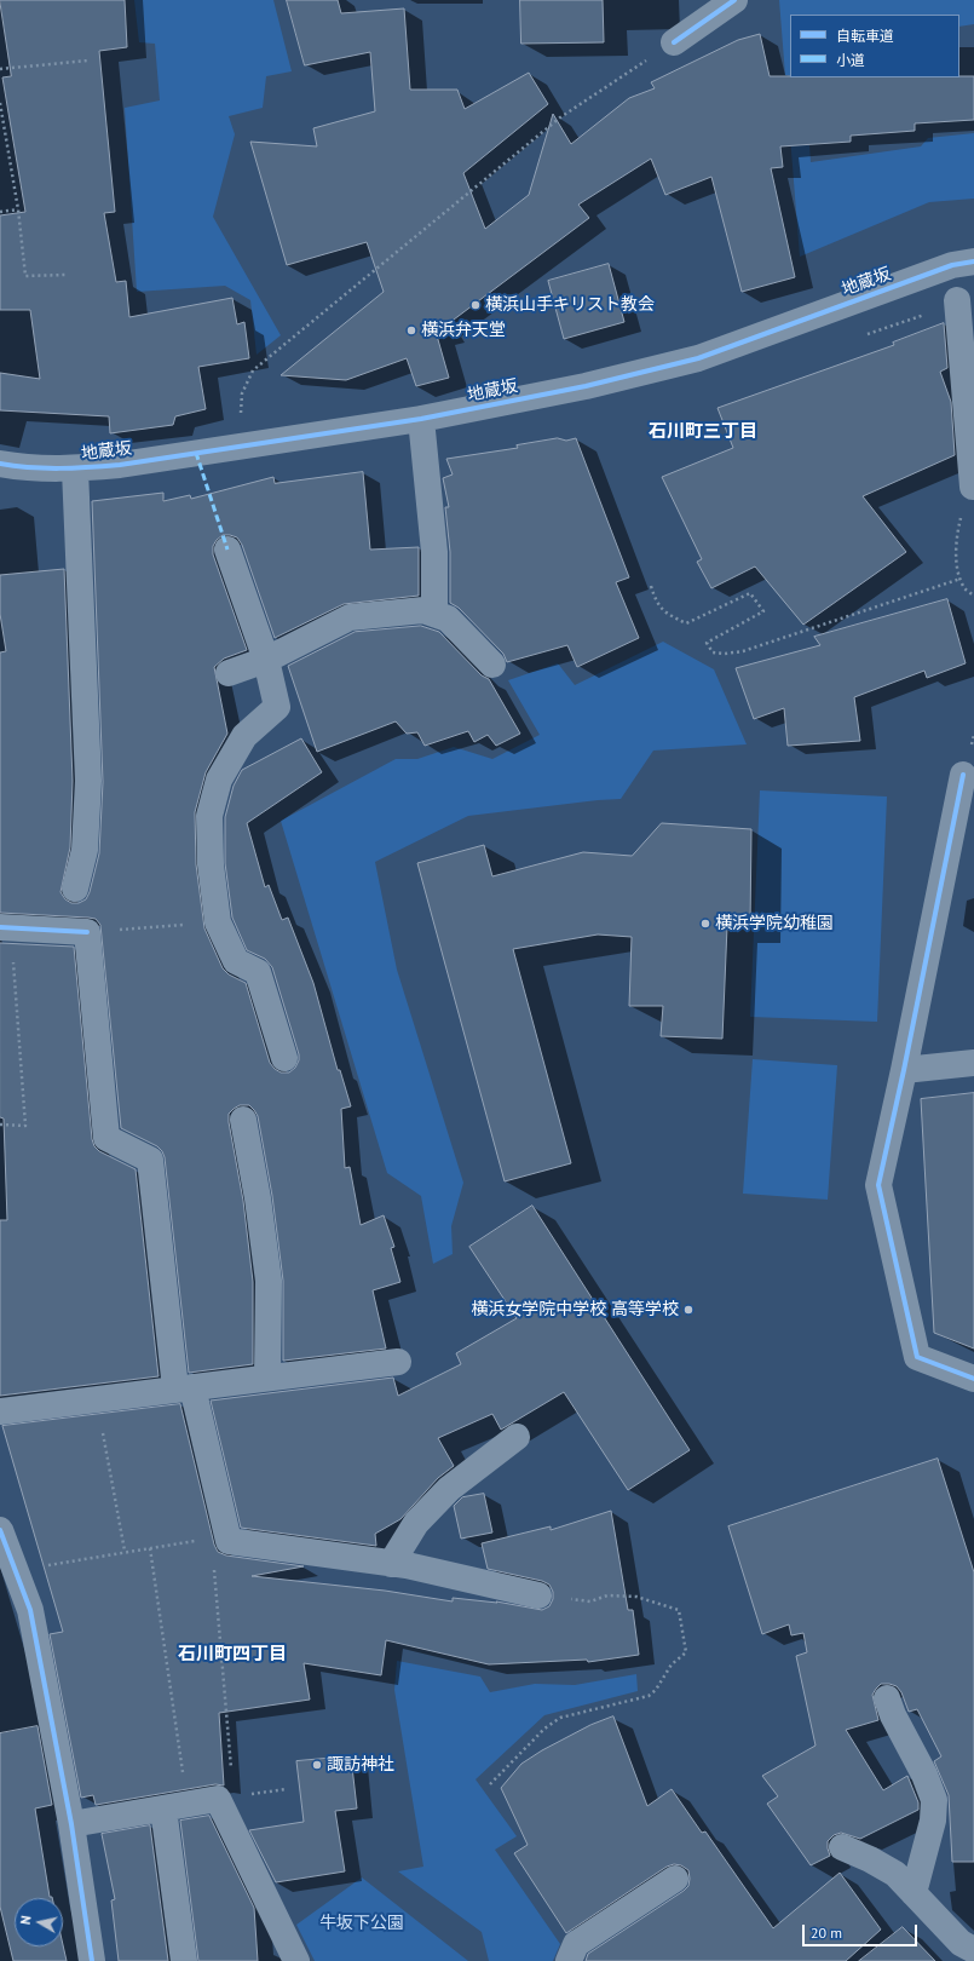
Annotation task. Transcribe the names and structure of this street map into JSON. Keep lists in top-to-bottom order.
{
  "streets": {
    "street": ["地蔵坂"]
  },
  "districts": ["石川町三丁目", "石川町四丁目"],
  "parks": ["牛坂下公園"],
  "places": [
    "横浜山手キリスト教会",
    "横浜弁天堂",
    "横浜学院幼稚園",
    "横浜女学院中学校 高等学校",
    "諏訪神社"
  ],
  "legend": ["自転車道", "小道"],
  "scale_bar": "20 m",
  "north": "left"
}
